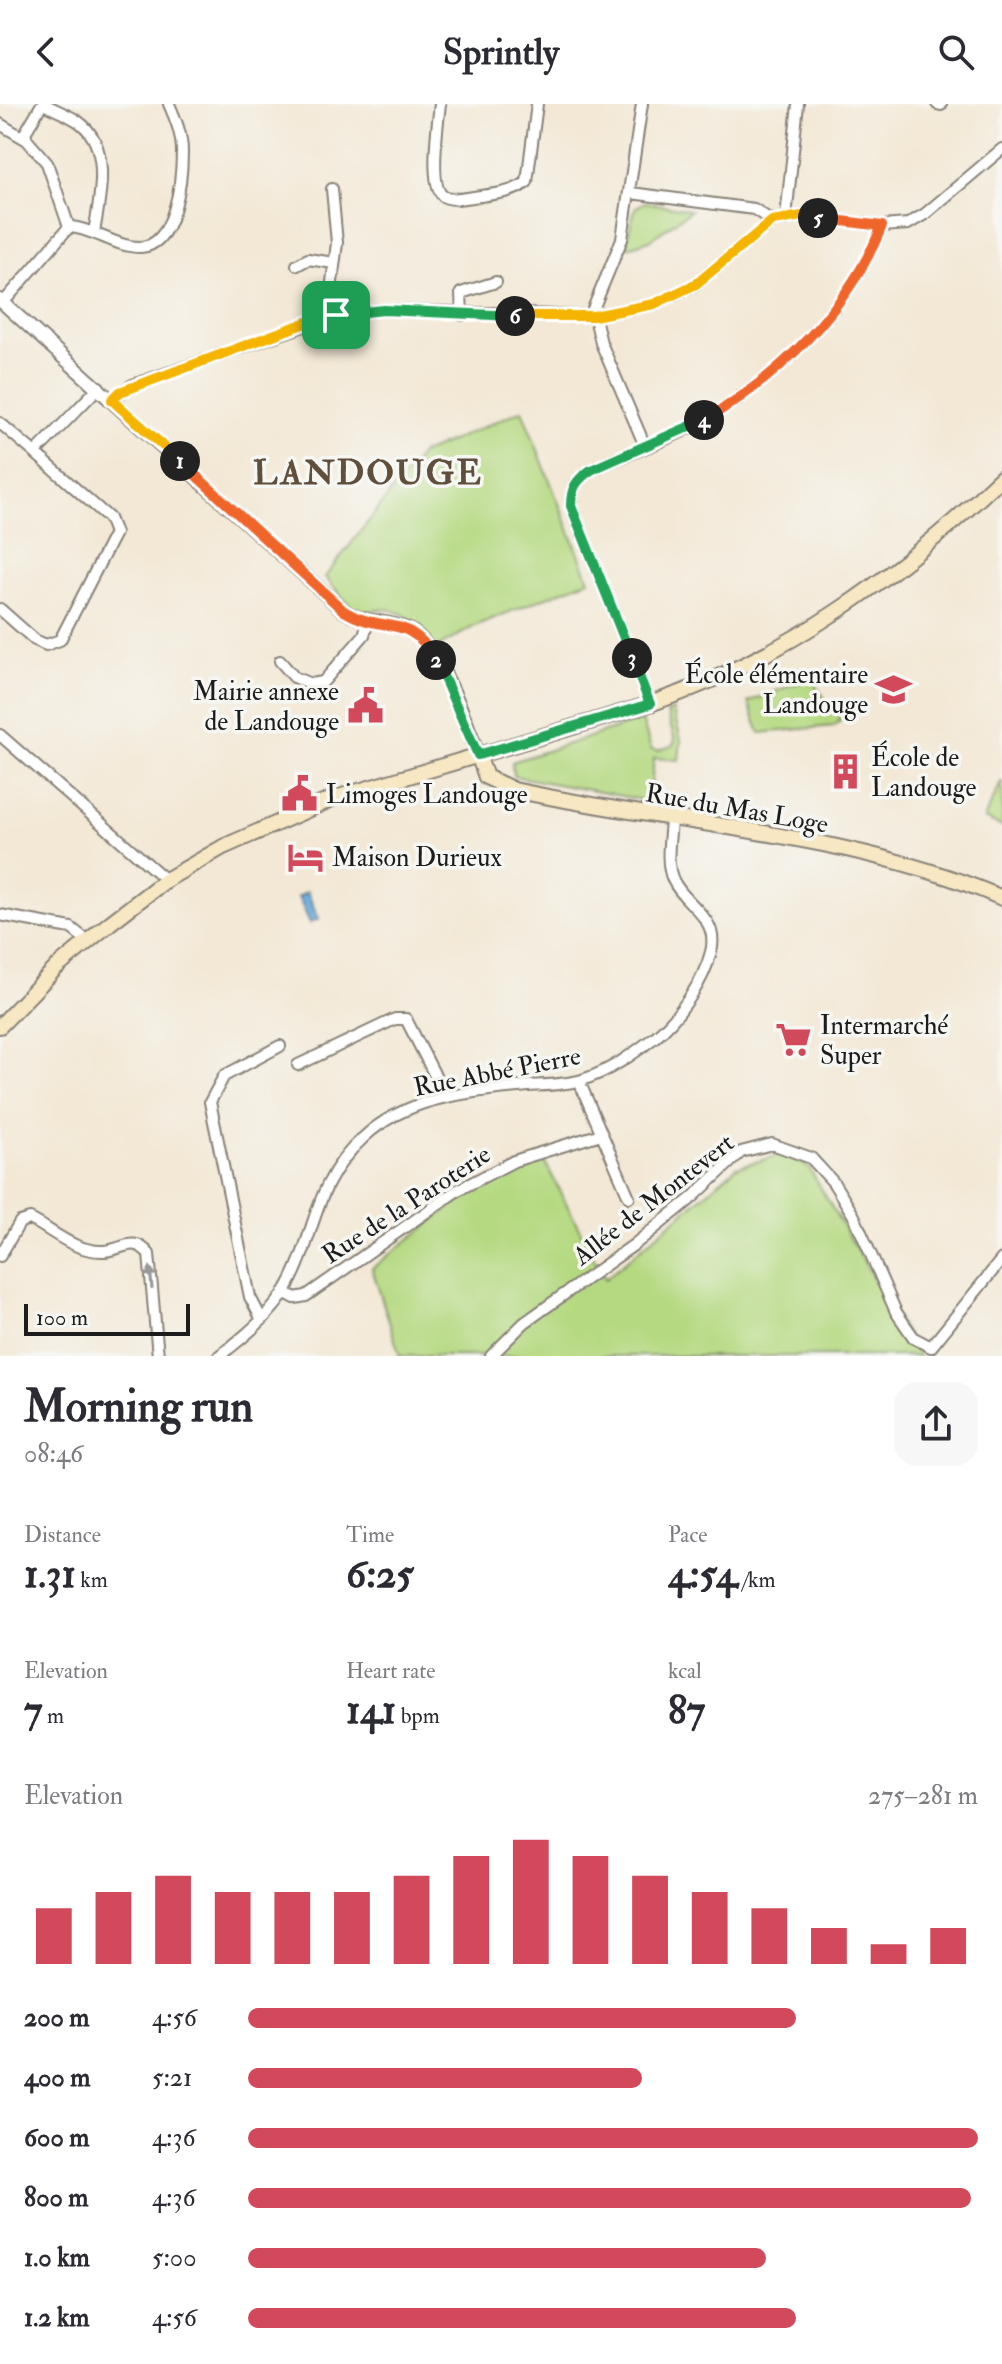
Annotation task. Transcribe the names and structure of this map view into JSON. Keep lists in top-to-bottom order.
{
  "streets": {
    "main road": ["Rue du Mas Loge"],
    "street": ["Rue Abbé Pierre", "Allée de Montevert", "Rue de la Paroterie"]
  },
  "crossings": [
    ["Rue du Mas Loge", "Rue Abbé Pierre"],
    ["Rue Abbé Pierre", "Rue de la Paroterie"]
  ],
  "districts": ["LANDOUGE"],
  "places": {
    "school or university": ["École élémentaire Landouge"],
    "public building": ["Mairie annexe de Landouge", "Limoges Landouge"],
    "building": ["École de Landouge"],
    "hotel": ["Maison Durieux"],
    "supermarket": ["Intermarché Super"]
  },
  "scale_bar": "100 m",
  "page": {
    "header": "Sprintly",
    "pins": [
      "5",
      "6",
      "4",
      "1",
      "3",
      "2"
    ],
    "scale": "100 m",
    "heading": ["Morning run", "08:46"],
    "stats": [
      ["Distance", "1.31 km"],
      ["Time", "6:25"],
      ["Pace", "4:54 /km"],
      ["Elevation", "7 m"],
      ["Heart rate", "141 bpm"],
      ["kcal", "87"]
    ],
    "chart": ["Elevation", "275–281 m"],
    "list": [
      {
        "name": "200 m",
        "note": "4:56"
      },
      {
        "name": "400 m",
        "note": "5:21"
      },
      {
        "name": "600 m",
        "note": "4:36"
      },
      {
        "name": "800 m",
        "note": "4:36"
      },
      {
        "name": "1.0 km",
        "note": "5:00"
      },
      {
        "name": "1.2 km",
        "note": "4:56"
      }
    ]
  }
}
